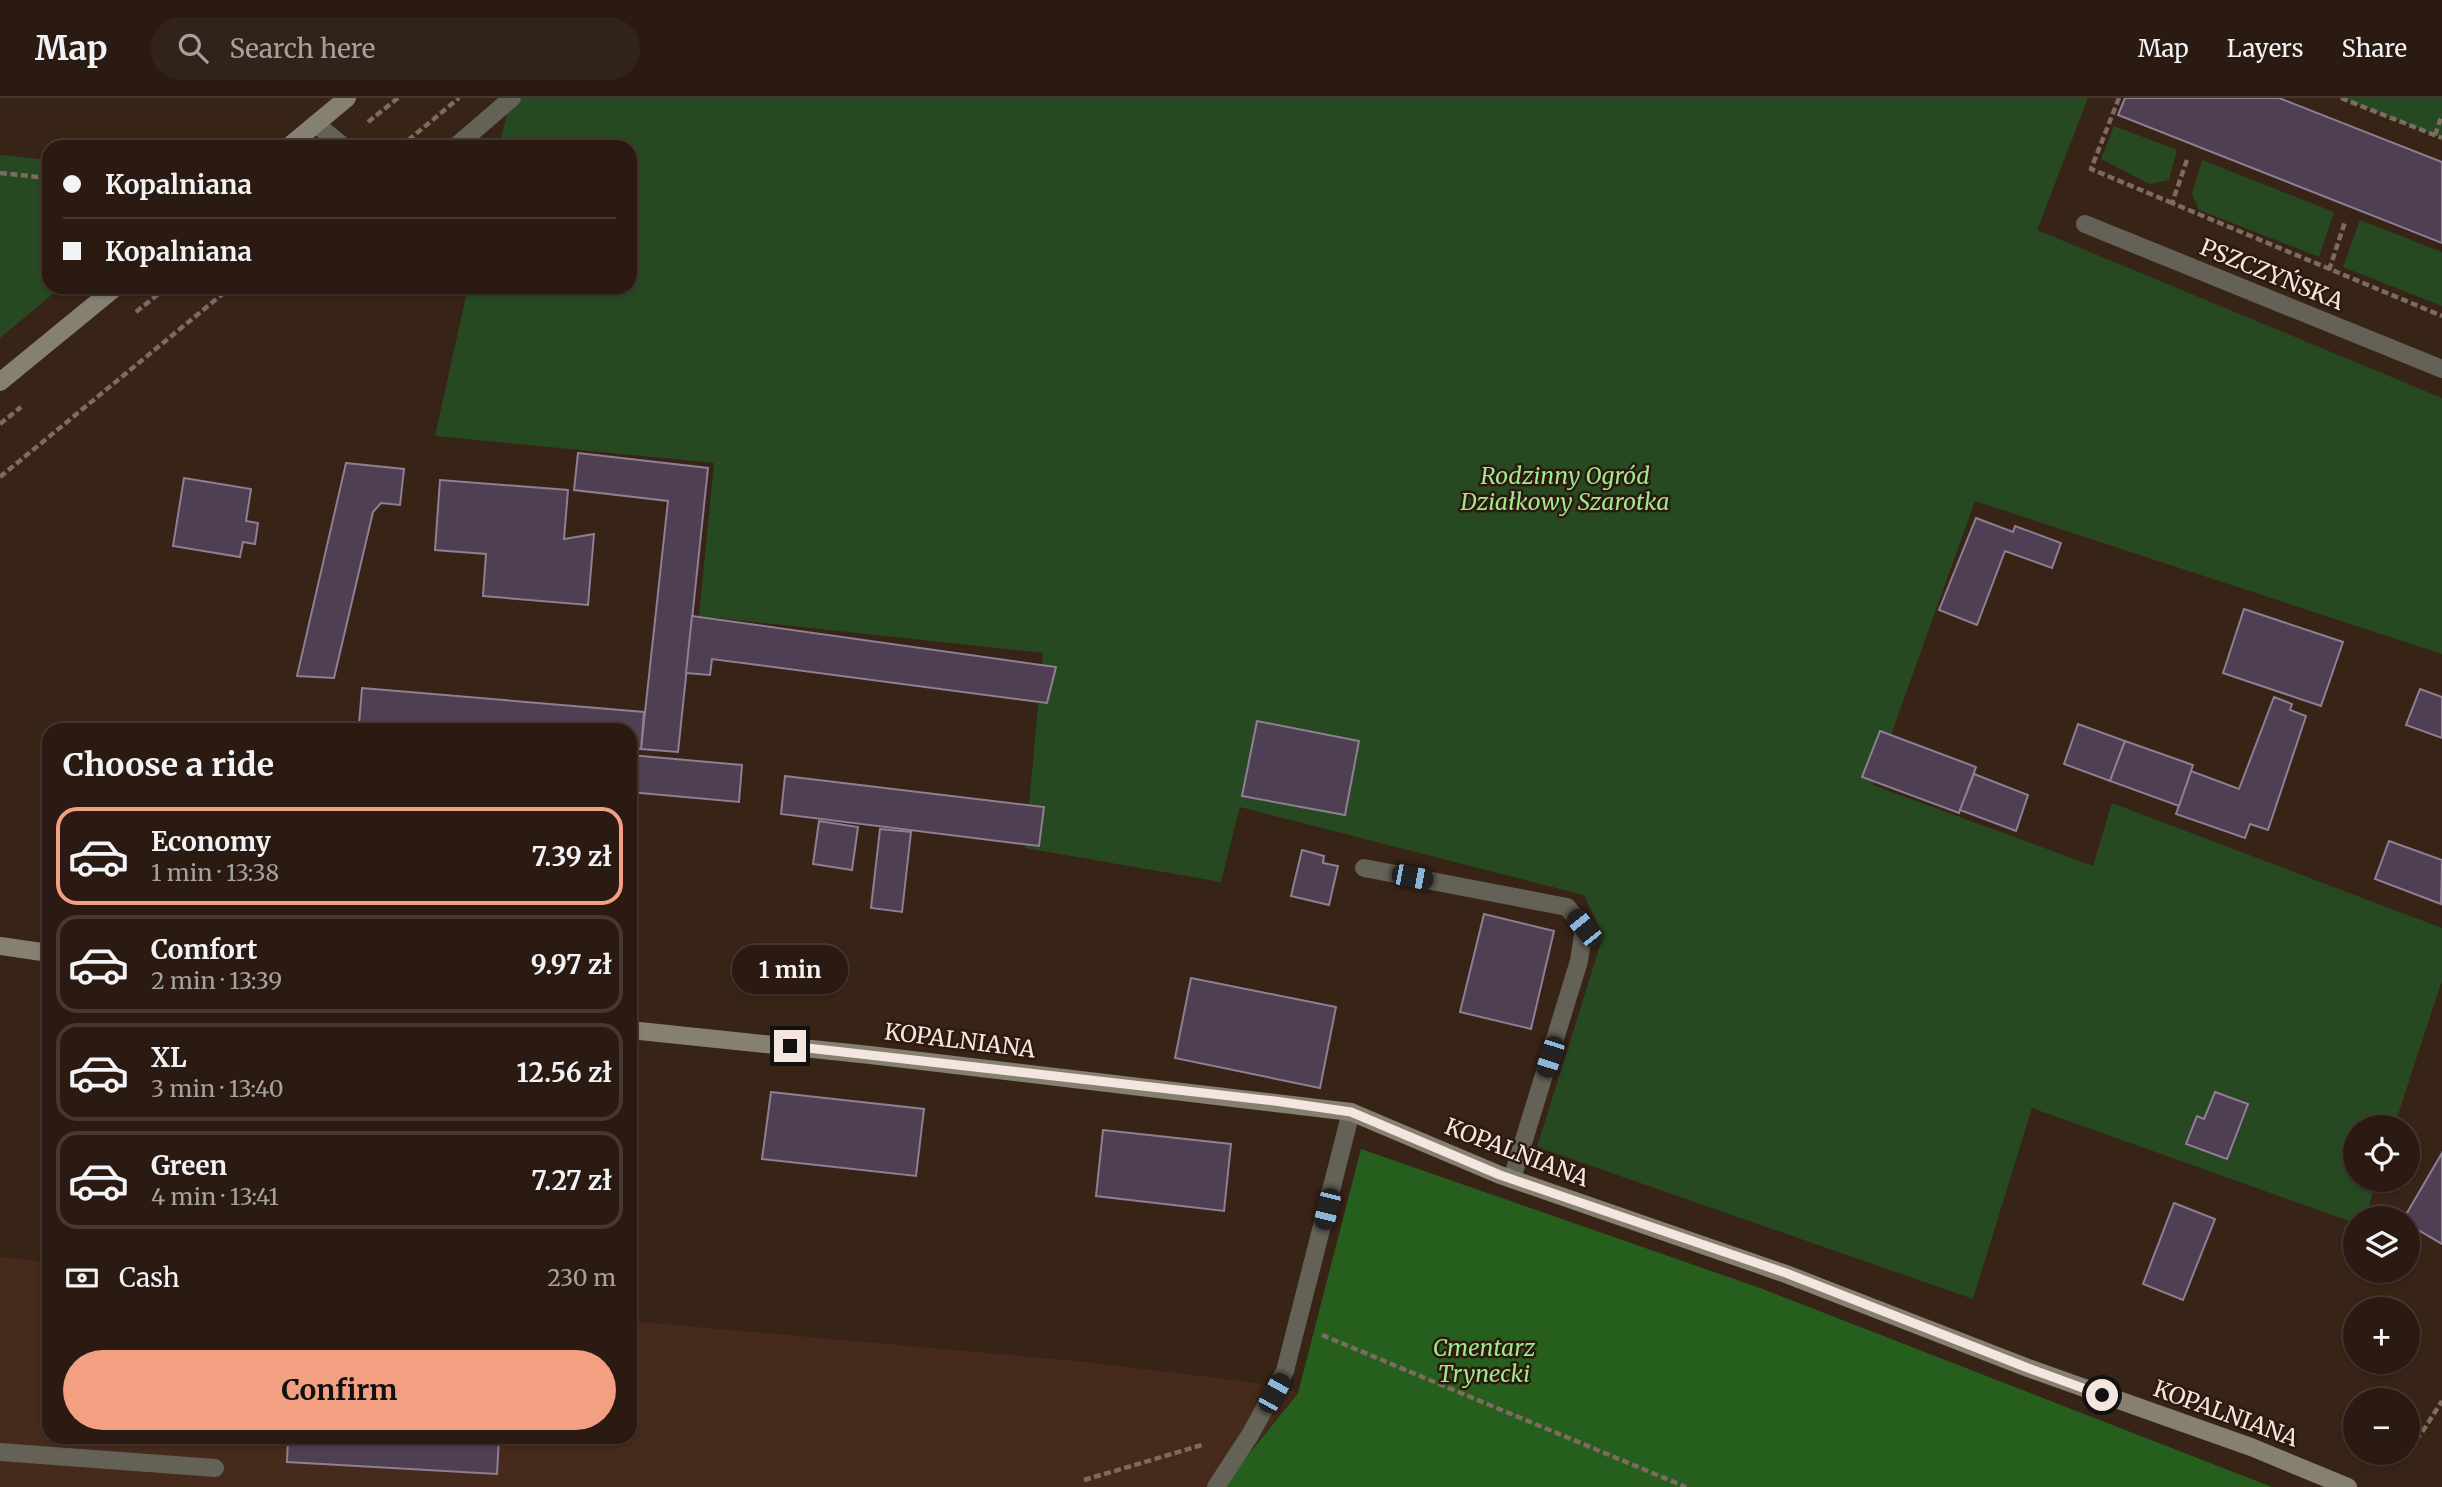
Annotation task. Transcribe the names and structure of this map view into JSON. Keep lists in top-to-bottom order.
{
  "streets": {
    "street": ["PSZCZYŃSKA", "KOPALNIANA"]
  },
  "parks": ["Rodzinny Ogród Działkowy Szarotka", "Cmentarz Trynecki"],
  "page": {
    "header": "Map",
    "search": "Search here",
    "nav": ["Map", "Layers", "Share"],
    "banner": ["Kopalniana", "Kopalniana"],
    "heading": "Choose a ride",
    "list": [
      {
        "name": "Economy",
        "note": "1 min · 13:38",
        "value": "7.39 zł"
      },
      {
        "name": "Comfort",
        "note": "2 min · 13:39",
        "value": "9.97 zł"
      },
      {
        "name": "XL",
        "note": "3 min · 13:40",
        "value": "12.56 zł"
      },
      {
        "name": "Green",
        "note": "4 min · 13:41",
        "value": "7.27 zł"
      }
    ],
    "bubble": "1 min",
    "map_buttons": ["+", "−"],
    "pay": ["Cash", "230 m"],
    "buttons": "Confirm"
  }
}
